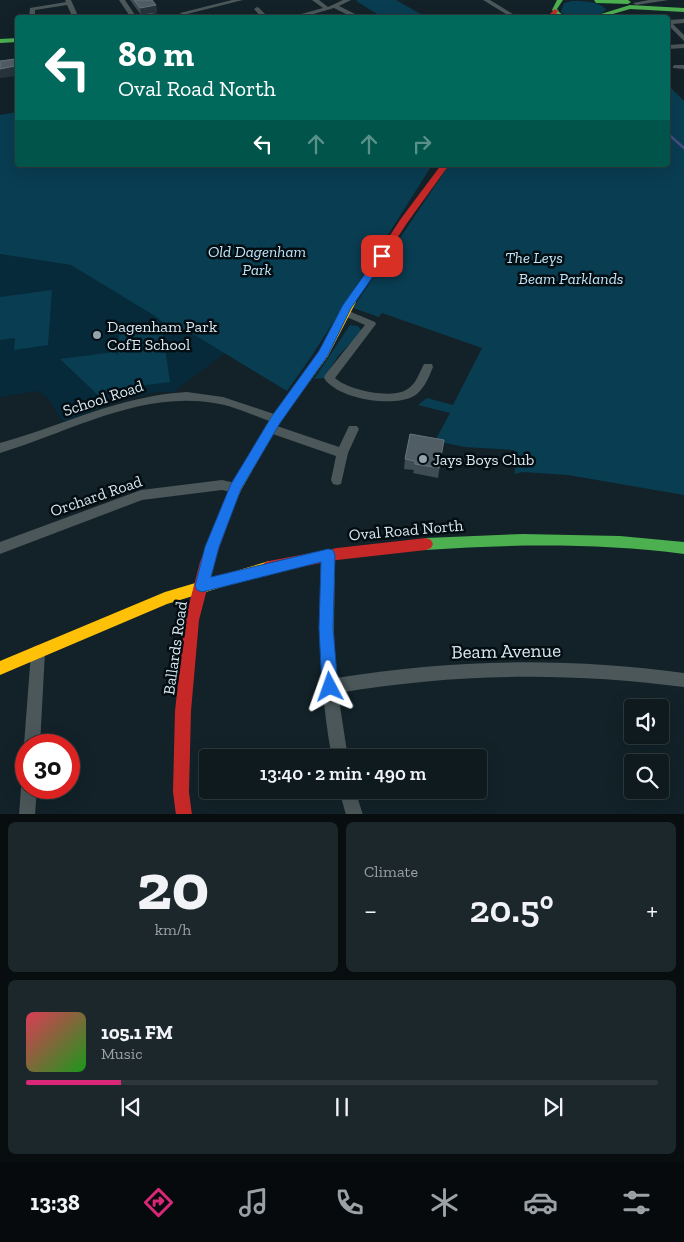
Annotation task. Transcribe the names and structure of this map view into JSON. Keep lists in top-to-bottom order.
{
  "streets": {
    "main road": ["Oval Road North", "Ballards Road"],
    "street": ["School Road", "Orchard Road", "Beam Avenue"]
  },
  "crossings": [
    ["School Road", "Ballards Road"],
    ["Orchard Road", "Ballards Road"],
    ["Oval Road North", "Ballards Road"]
  ],
  "parks": ["Old Dagenham Park", "The Leys", "Beam Parklands"],
  "places": ["Dagenham Park CofE School", "Jays Boys Club"],
  "page": {
    "turn": ["80 m", "Oval Road North"],
    "limit": "30",
    "trip": "13:40 · 2 min · 490 m",
    "tile": [
      ["20", "km/h"],
      "Climate"
    ],
    "heat": ["−", "20.5°", "+"],
    "song": ["105.1 FM", "Music"],
    "tabs": "13:38"
  }
}
